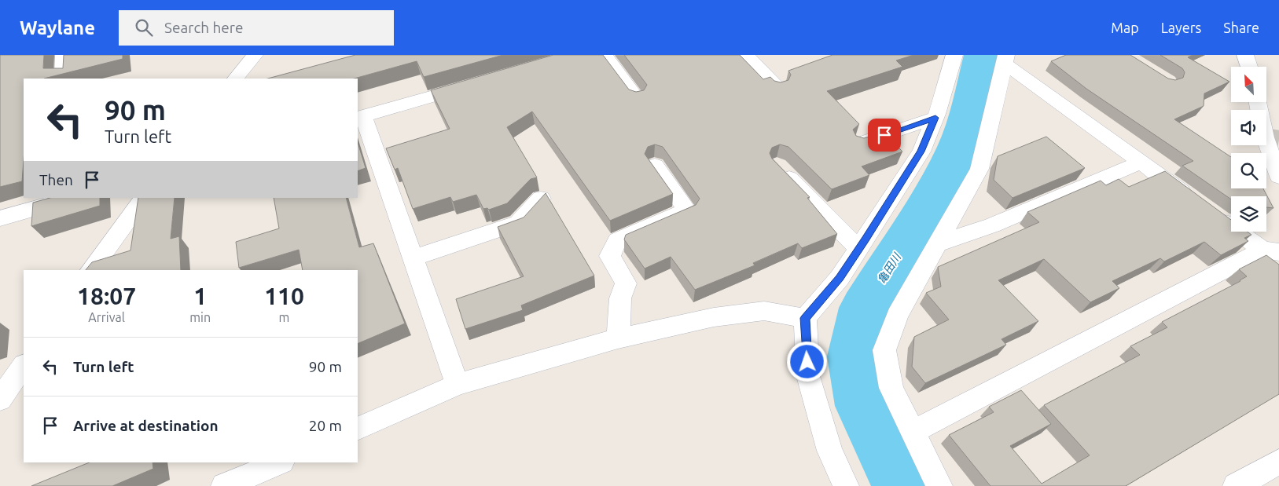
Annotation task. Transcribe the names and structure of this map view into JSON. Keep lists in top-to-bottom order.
{
  "water": ["亀田川"],
  "north": "top left",
  "page": {
    "header": "Waylane",
    "search": "Search here",
    "nav": ["Map", "Layers", "Share"],
    "turn": ["90 m", "Turn left"],
    "then": "Then",
    "eta": [
      "18:07",
      "Arrival",
      "1",
      "min",
      "110",
      "m"
    ],
    "list": [
      {
        "name": "Turn left",
        "value": "90 m"
      },
      {
        "name": "Arrive at destination",
        "value": "20 m"
      }
    ]
  }
}
